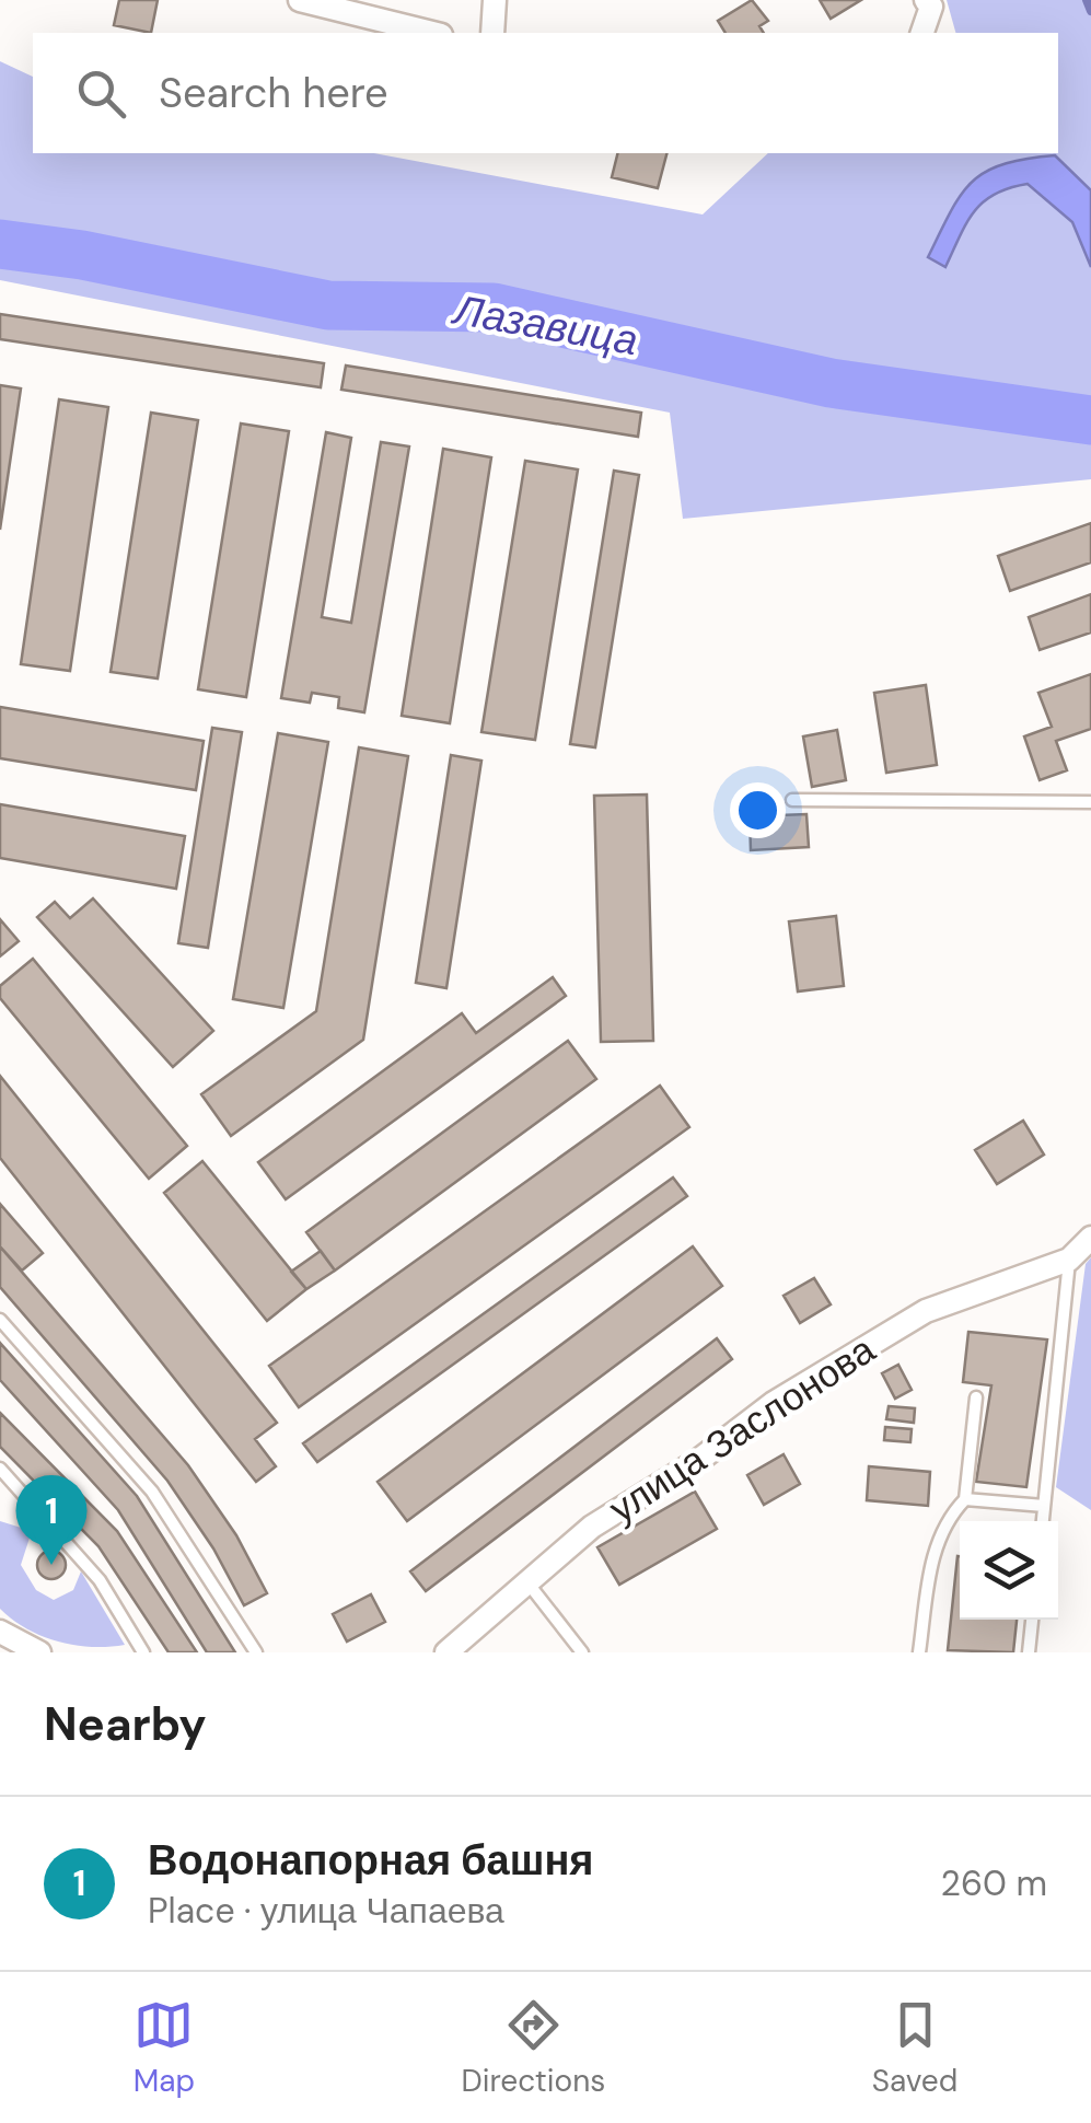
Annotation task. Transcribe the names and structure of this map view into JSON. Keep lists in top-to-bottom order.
{
  "streets": {
    "street": ["улица Заслонова"]
  },
  "water": ["Лазавица"],
  "page": {
    "search": "Search here",
    "pins": "1",
    "heading": "Nearby",
    "list": [
      {
        "mark": "1",
        "name": "Водонапорная башня",
        "note": "Place · улица Чапаева",
        "value": "260 m"
      }
    ],
    "nav": ["Map", "Directions", "Saved"]
  }
}
